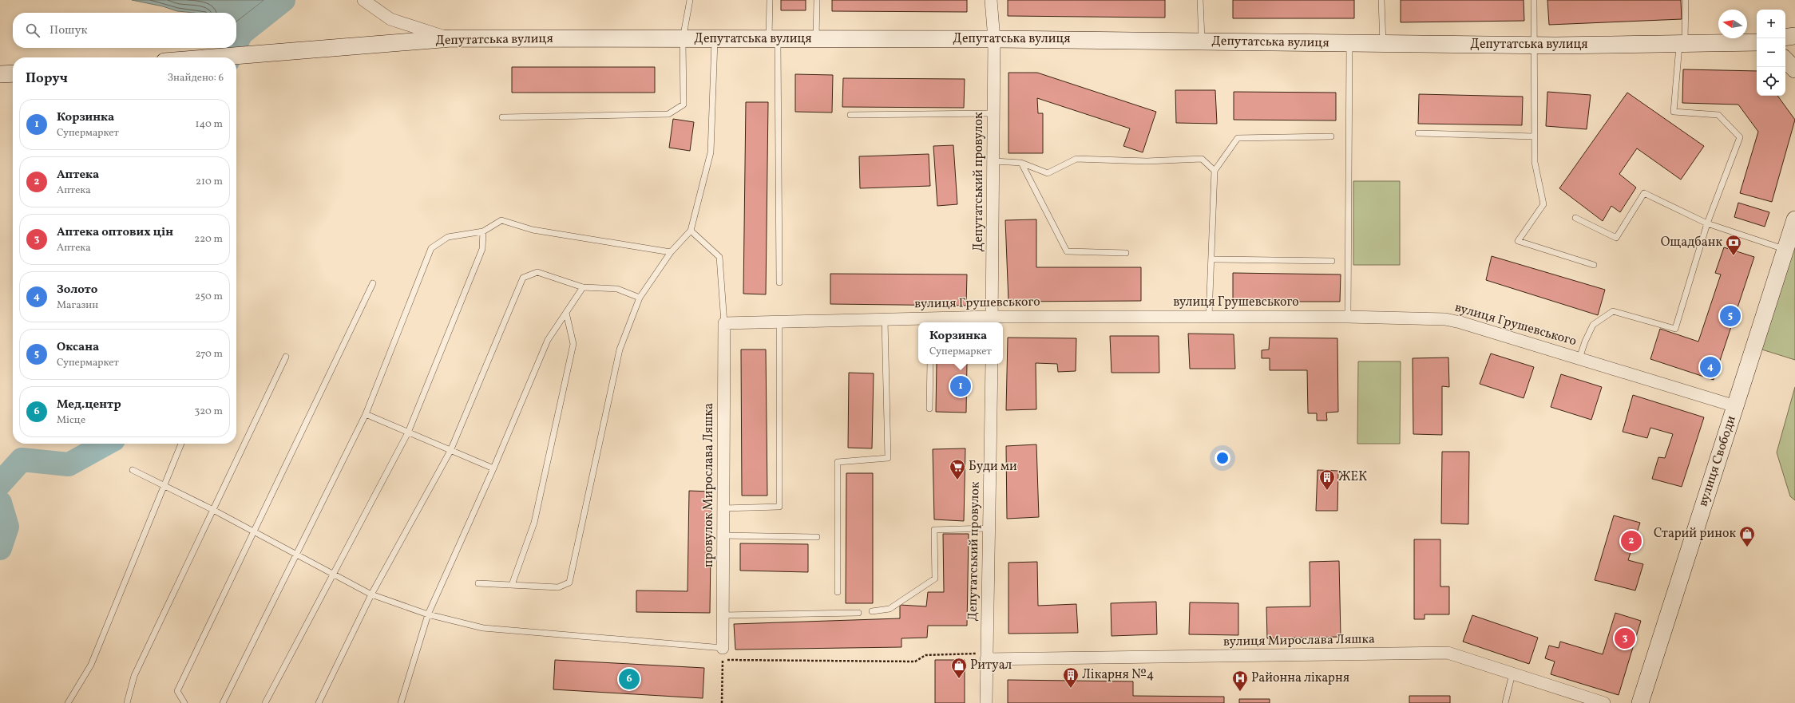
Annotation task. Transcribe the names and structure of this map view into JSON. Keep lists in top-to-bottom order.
{
  "streets": {
    "street": [
      "Депутатська вулиця",
      "Депутатський провулок",
      "вулиця Грушевського",
      "вулиця Свободи",
      "провулок Мирослава Ляшка",
      "вулиця Мирослава Ляшка"
    ]
  },
  "crossings": [
    ["Депутатська вулиця", "Депутатський провулок"],
    ["Депутатський провулок", "вулиця Грушевського"],
    ["Депутатський провулок", "вулиця Мирослава Ляшка"],
    ["вулиця Грушевського", "вулиця Свободи"],
    ["вулиця Грушевського", "провулок Мирослава Ляшка"]
  ],
  "places": {
    "bank": ["Ощадбанк"],
    "supermarket": ["Буди ми"],
    "building": ["ЖЕК", "Лікарня №4"],
    "shop": ["Старий ринок", "Ритуал"],
    "hospital": ["Районна лікарня"]
  },
  "north": "left",
  "page": {
    "map_buttons": ["+", "−"],
    "search": "Пошук",
    "heading": ["Поруч", "Знайдено: 6"],
    "list": [
      {
        "mark": "1",
        "name": "Корзинка",
        "note": "Супермаркет",
        "value": "140 m"
      },
      {
        "mark": "2",
        "name": "Аптека",
        "note": "Аптека",
        "value": "210 m"
      },
      {
        "mark": "3",
        "name": "Аптека оптових цін",
        "note": "Аптека",
        "value": "220 m"
      },
      {
        "mark": "4",
        "name": "Золото",
        "note": "Магазин",
        "value": "250 m"
      },
      {
        "mark": "5",
        "name": "Оксана",
        "note": "Супермаркет",
        "value": "270 m"
      },
      {
        "mark": "6",
        "name": "Мед.центр",
        "note": "Місце",
        "value": "320 m"
      }
    ],
    "pins": [
      "5",
      "4",
      "1",
      "2",
      "3",
      "6"
    ],
    "popup": ["Корзинка", "Супермаркет"]
  }
}
